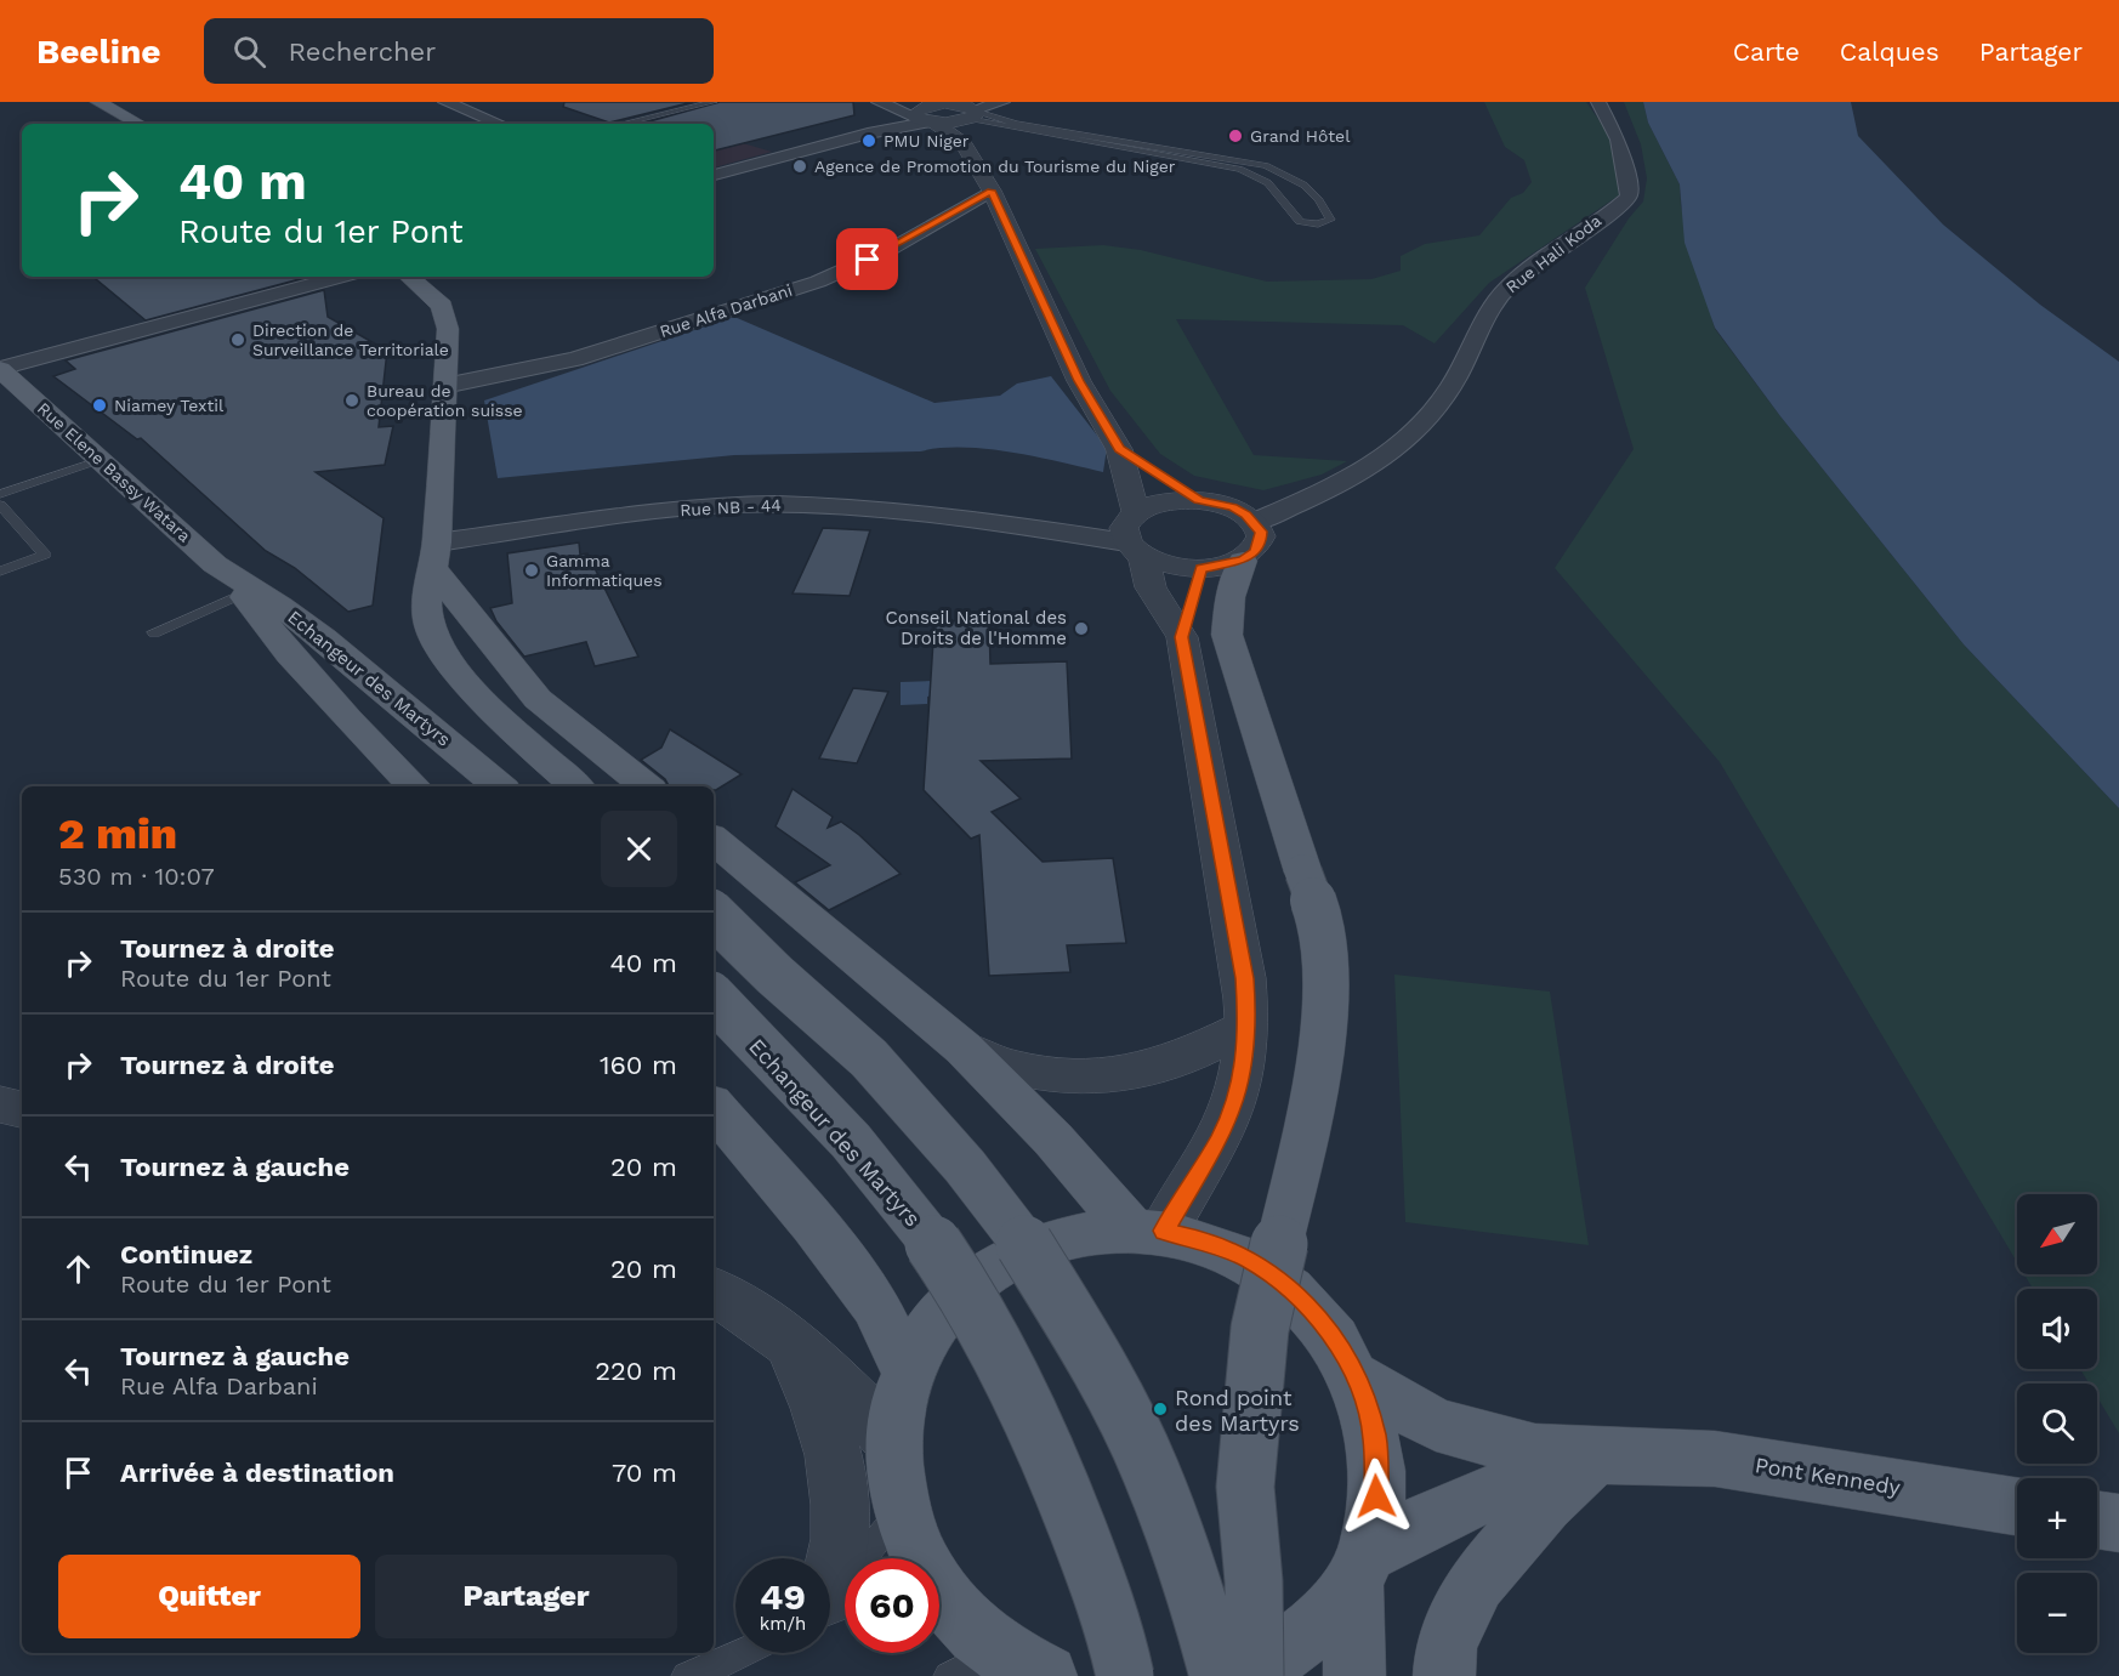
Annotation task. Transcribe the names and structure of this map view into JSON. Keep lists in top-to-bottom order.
{
  "streets": {
    "main road": ["Rue Elene Bassy Watara", "Echangeur des Martyrs", "Pont Kennedy"],
    "street": ["Rue Hali Koda", "Rue Alfa Darbani", "Rue NB - 44"]
  },
  "crossings": [
    ["Rue Elene Bassy Watara", "Echangeur des Martyrs"]
  ],
  "places": [
    "Grand Hôtel",
    "PMU Niger",
    "Agence de Promotion du Tourisme du Niger",
    "Direction de Surveillance Territoriale",
    "Bureau de coopération suisse",
    "Niamey Textil",
    "Gamma Informatiques",
    "Conseil National des Droits de l'Homme",
    "Rond point des Martyrs"
  ],
  "north": "bottom left",
  "page": {
    "header": "Beeline",
    "search": "Rechercher",
    "nav": ["Carte", "Calques", "Partager"],
    "turn": ["40 m", "Route du 1er Pont"],
    "heading": ["2 min", "530 m · 10:07"],
    "list": [
      {
        "name": "Tournez à droite",
        "note": "Route du 1er Pont",
        "value": "40 m"
      },
      {
        "name": "Tournez à droite",
        "value": "160 m"
      },
      {
        "name": "Tournez à gauche",
        "value": "20 m"
      },
      {
        "name": "Continuez",
        "note": "Route du 1er Pont",
        "value": "20 m"
      },
      {
        "name": "Tournez à gauche",
        "note": "Rue Alfa Darbani",
        "value": "220 m"
      },
      {
        "name": "Arrivée à destination",
        "value": "70 m"
      }
    ],
    "map_buttons": ["+", "−"],
    "buttons": ["Quitter", "Partager"],
    "speed": "49 km/h",
    "limit": "60"
  }
}
